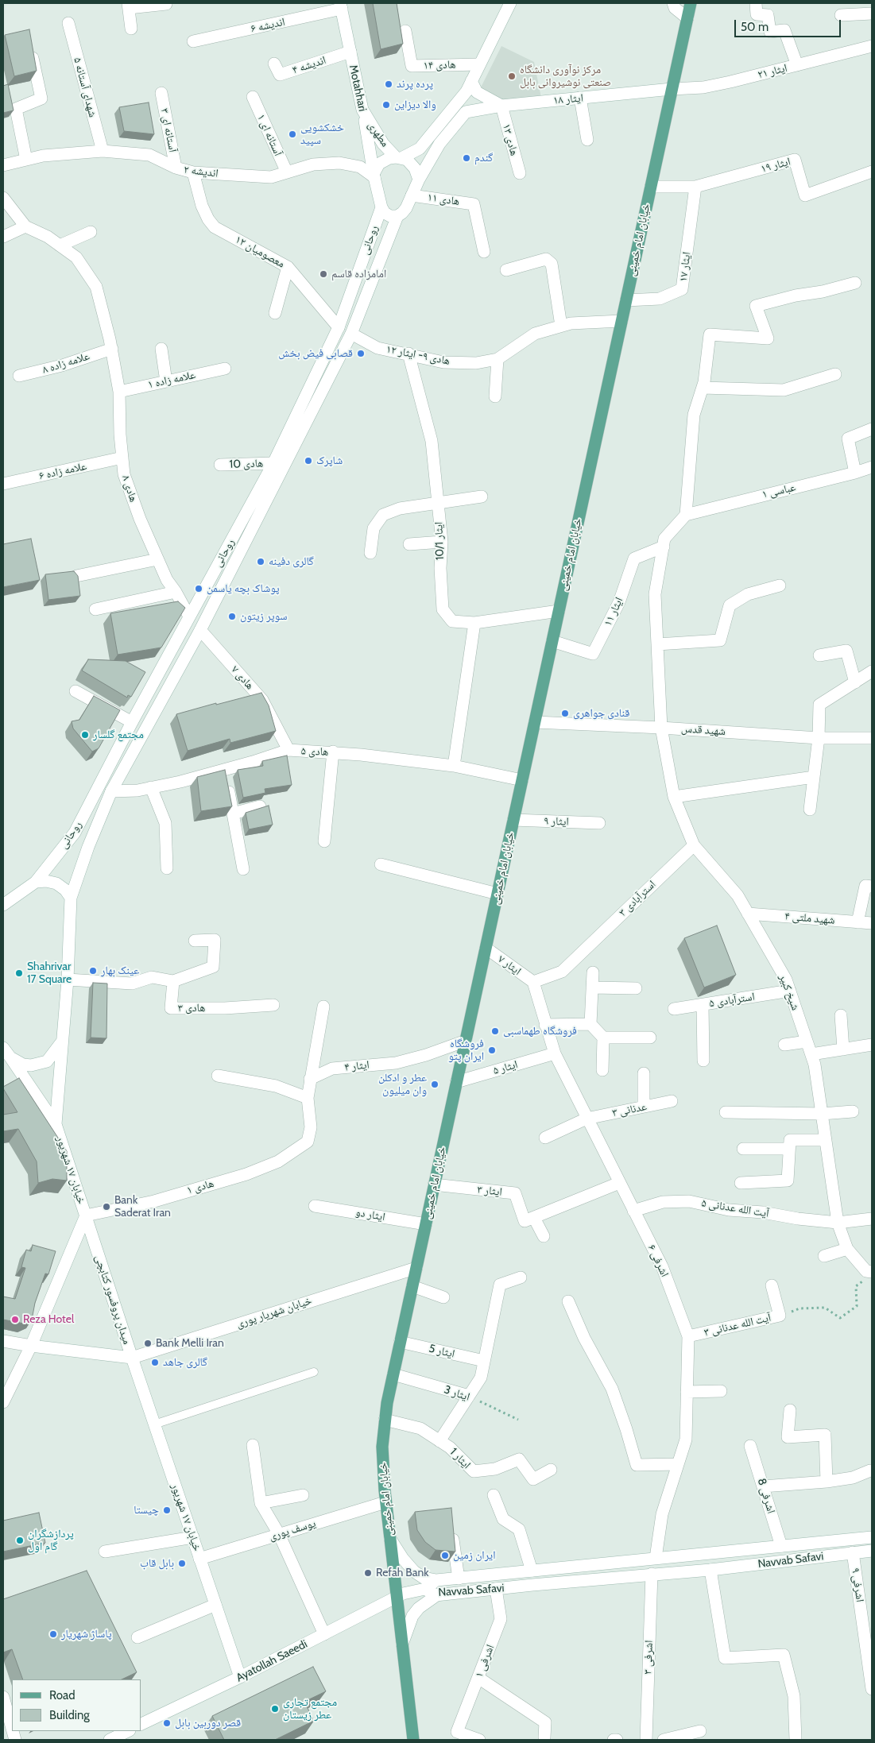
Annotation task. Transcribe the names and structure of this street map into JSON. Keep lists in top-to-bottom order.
{
  "streets": {
    "main road": ["خیابان امام خمینی"],
    "street": [
      "اندیشه ۶",
      "اندیشه ۴",
      "هادی ۱۴",
      "ایثار ۲۱",
      "شهدای آستانه ۵",
      "Motahhari",
      "ایثار ۱۸",
      "آستانه ای ۳",
      "مطهری",
      "آستانه ای ۱",
      "هادی ۱۳",
      "ایثار ١٩",
      "اندیشه ۲",
      "هادی ۱۱",
      "روحانی",
      "معصومیان ۱۲",
      "ایثار ۱۷",
      "هادی ۹- ایثار ۱۲",
      "علامه زاده ۸",
      "علامه زاده ۱",
      "هادی 10",
      "علامه زاده ۶",
      "هادی ۸",
      "عباسی ۱",
      "ایثار 10/1",
      "ایثار ۱۱",
      "هادی ۷",
      "شهید قدس",
      "هادی ۵",
      "ایثار ۹",
      "استرآبادی ٣",
      "شهید ملتی ۴",
      "ایثار ۷",
      "شیخ کبیر",
      "استرآبادی ۵",
      "هادی ۳",
      "ایثار ۴",
      "ایثار ۵",
      "عدنانی ۳",
      "خیابان ۱۷ شهریور",
      "هادی ۱",
      "ایثار ۳",
      "آیت الله عدنانی ۵",
      "ایثار دو",
      "اشرفی ۶",
      "میدان پروفسور کتابچی",
      "خیابان شهریار پوری",
      "آیت الله عدنانی ۳",
      "ایثار 5",
      "ایثار 3",
      "ایثار 1",
      "اشرفی 8",
      "یوسف پوری",
      "Navvab Safavi",
      "اشرفی ۹",
      "اشرفی ٣",
      "Ayatollah Saeedi",
      "اشرفی ۱"
    ]
  },
  "crossings": [
    ["اندیشه ۶", "Motahhari"],
    ["اندیشه ۴", "Motahhari"],
    ["ایثار ۲۱", "ایثار ۱۸"],
    ["ایثار ۲۱", "خیابان امام خمینی"],
    ["شهدای آستانه ۵", "اندیشه ۲"],
    ["Motahhari", "ایثار ۱۸"],
    ["Motahhari", "مطهری"],
    ["Motahhari", "اندیشه ۲"],
    ["Motahhari", "هادی ۱۱"],
    ["Motahhari", "روحانی"],
    ["ایثار ۱۸", "مطهری"],
    ["ایثار ۱۸", "هادی ۱۳"],
    ["ایثار ۱۸", "اندیشه ۲"],
    ["ایثار ۱۸", "هادی ۱۱"],
    ["ایثار ۱۸", "روحانی"],
    ["ایثار ۱۸", "خیابان امام خمینی"],
    ["آستانه ای ۳", "اندیشه ۲"],
    ["مطهری", "اندیشه ۲"],
    ["مطهری", "هادی ۱۱"],
    ["مطهری", "روحانی"],
    ["آستانه ای ۱", "اندیشه ۲"],
    ["ایثار ١٩", "خیابان امام خمینی"],
    ["ایثار ١٩", "ایثار ۱۷"],
    ["اندیشه ۲", "هادی ۱۱"],
    ["اندیشه ۲", "روحانی"],
    ["اندیشه ۲", "معصومیان ۱۲"],
    ["هادی ۱۱", "روحانی"],
    ["روحانی", "معصومیان ۱۲"],
    ["روحانی", "هادی ۹- ایثار ۱۲"],
    ["روحانی", "هادی 10"],
    ["روحانی", "هادی ۸"],
    ["روحانی", "هادی ۷"],
    ["روحانی", "هادی ۵"],
    ["روحانی", "خیابان ۱۷ شهریور"],
    ["خیابان امام خمینی", "ایثار ۱۷"],
    ["خیابان امام خمینی", "هادی ۹- ایثار ۱۲"],
    ["خیابان امام خمینی", "ایثار 10/1"],
    ["خیابان امام خمینی", "ایثار ۱۱"],
    ["خیابان امام خمینی", "شهید قدس"],
    ["خیابان امام خمینی", "هادی ۵"],
    ["خیابان امام خمینی", "ایثار ۹"],
    ["خیابان امام خمینی", "ایثار ۷"],
    ["خیابان امام خمینی", "ایثار ۴"],
    ["خیابان امام خمینی", "ایثار ۵"],
    ["خیابان امام خمینی", "ایثار ۳"],
    ["خیابان امام خمینی", "ایثار دو"],
    ["خیابان امام خمینی", "خیابان شهریار پوری"],
    ["خیابان امام خمینی", "ایثار 5"],
    ["خیابان امام خمینی", "ایثار 3"],
    ["خیابان امام خمینی", "ایثار 1"],
    ["خیابان امام خمینی", "یوسف پوری"],
    ["خیابان امام خمینی", "Ayatollah Saeedi"],
    ["هادی ۹- ایثار ۱۲", "ایثار 10/1"],
    ["علامه زاده ۸", "هادی ۸"],
    ["علامه زاده ۱", "هادی ۸"],
    ["علامه زاده ۶", "هادی ۸"],
    ["عباسی ۱", "شیخ کبیر"],
    ["ایثار ۱۱", "شیخ کبیر"],
    ["هادی ۷", "هادی ۵"],
    ["شهید قدس", "شیخ کبیر"],
    ["استرآبادی ٣", "ایثار ۷"],
    ["استرآبادی ٣", "شیخ کبیر"],
    ["استرآبادی ٣", "اشرفی ۶"],
    ["شهید ملتی ۴", "شیخ کبیر"],
    ["ایثار ۷", "اشرفی ۶"],
    ["شیخ کبیر", "استرآبادی ۵"],
    ["شیخ کبیر", "آیت الله عدنانی ۵"],
    ["ایثار ۵", "اشرفی ۶"],
    ["عدنانی ۳", "اشرفی ۶"],
    ["خیابان ۱۷ شهریور", "هادی ۱"],
    ["خیابان ۱۷ شهریور", "میدان پروفسور کتابچی"],
    ["خیابان ۱۷ شهریور", "خیابان شهریار پوری"],
    ["خیابان ۱۷ شهریور", "یوسف پوری"],
    ["خیابان ۱۷ شهریور", "Ayatollah Saeedi"],
    ["هادی ۱", "میدان پروفسور کتابچی"],
    ["آیت الله عدنانی ۵", "اشرفی ۶"],
    ["اشرفی ۶", "آیت الله عدنانی ۳"],
    ["اشرفی ۶", "Navvab Safavi"],
    ["میدان پروفسور کتابچی", "خیابان شهریار پوری"],
    ["اشرفی 8", "Navvab Safavi"],
    ["Navvab Safavi", "اشرفی ۹"],
    ["Navvab Safavi", "اشرفی ٣"],
    ["Navvab Safavi", "Ayatollah Saeedi"],
    ["Navvab Safavi", "اشرفی ۱"]
  ],
  "places": [
    "مرکز نوآوری دانشگاه صنعتی نوشیروانی بابل",
    "پرده پرند",
    "والا دیزاین",
    "خشکشویی سپید",
    "گندم",
    "امامزاده قاسم",
    "قصابی فیض بخش",
    "شاپرک",
    "گالری دفینه",
    "پوشاک بچه یاسمن",
    "سوپر زیتون",
    "قنادی جواهری",
    "مجتمع گلسار",
    "عینک بهار",
    "Shahrivar 17 Square",
    "فروشگاه طهماسبی",
    "فروشگاه ایران پتو",
    "عطر و ادکلن وان میلیون",
    "Bank Saderat Iran",
    "Reza Hotel",
    "Bank Melli Iran",
    "گالری جاهد",
    "چیستا",
    "پردازشگران گام اول",
    "ایران زمین",
    "بابل قاب",
    "Refah Bank",
    "پاساژ شهریار",
    "مجتمع تجاری عطر زیستان",
    "قصر دوربین بابل"
  ],
  "legend": ["Road", "Building"],
  "scale_bar": "50 m"
}
